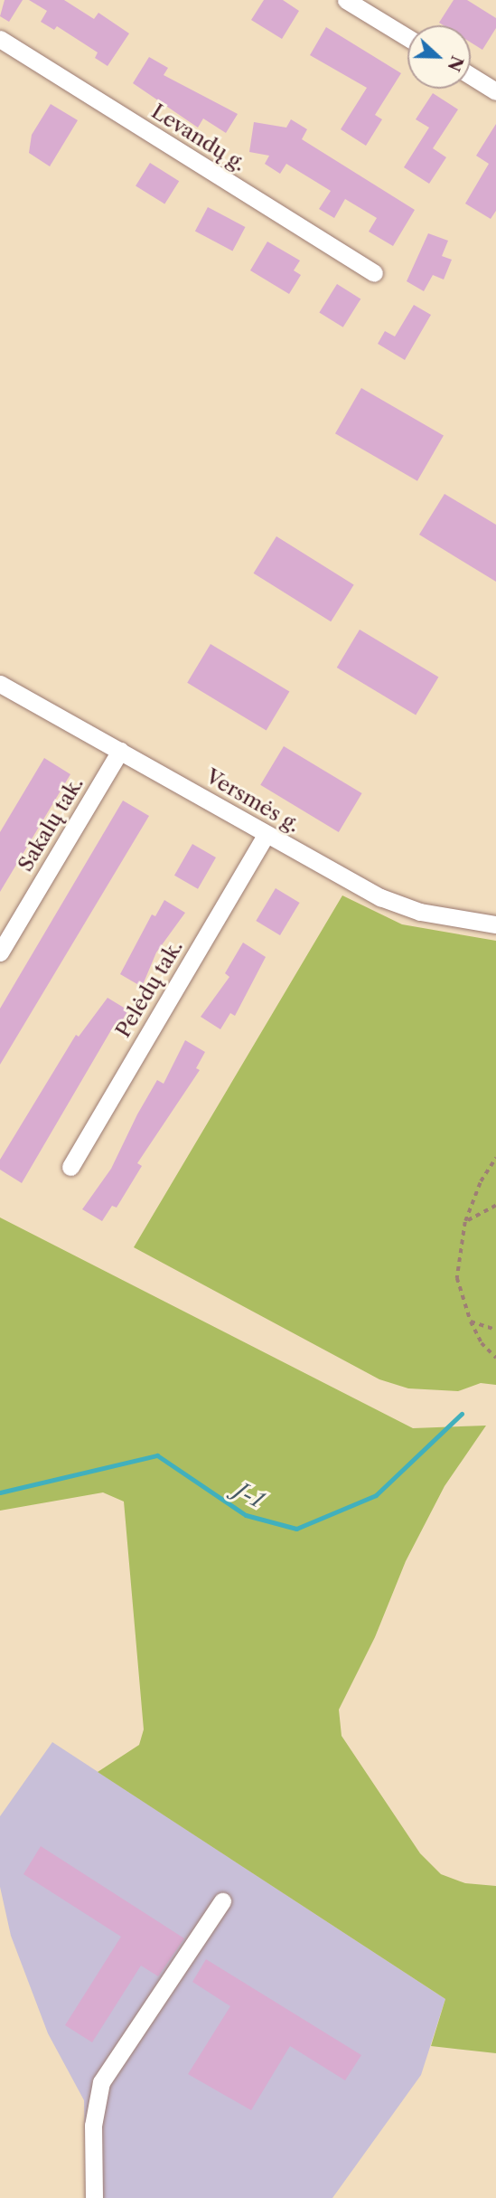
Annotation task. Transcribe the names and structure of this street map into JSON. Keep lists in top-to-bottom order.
{
  "streets": {
    "street": [
      "Levandų g.",
      "Versmės g.",
      "Sakalų tak.",
      "Pelėdų tak."
    ]
  },
  "crossings": [
    ["Versmės g.", "Sakalų tak."],
    ["Versmės g.", "Pelėdų tak."]
  ],
  "water": ["J-1"],
  "north": "right"
}
